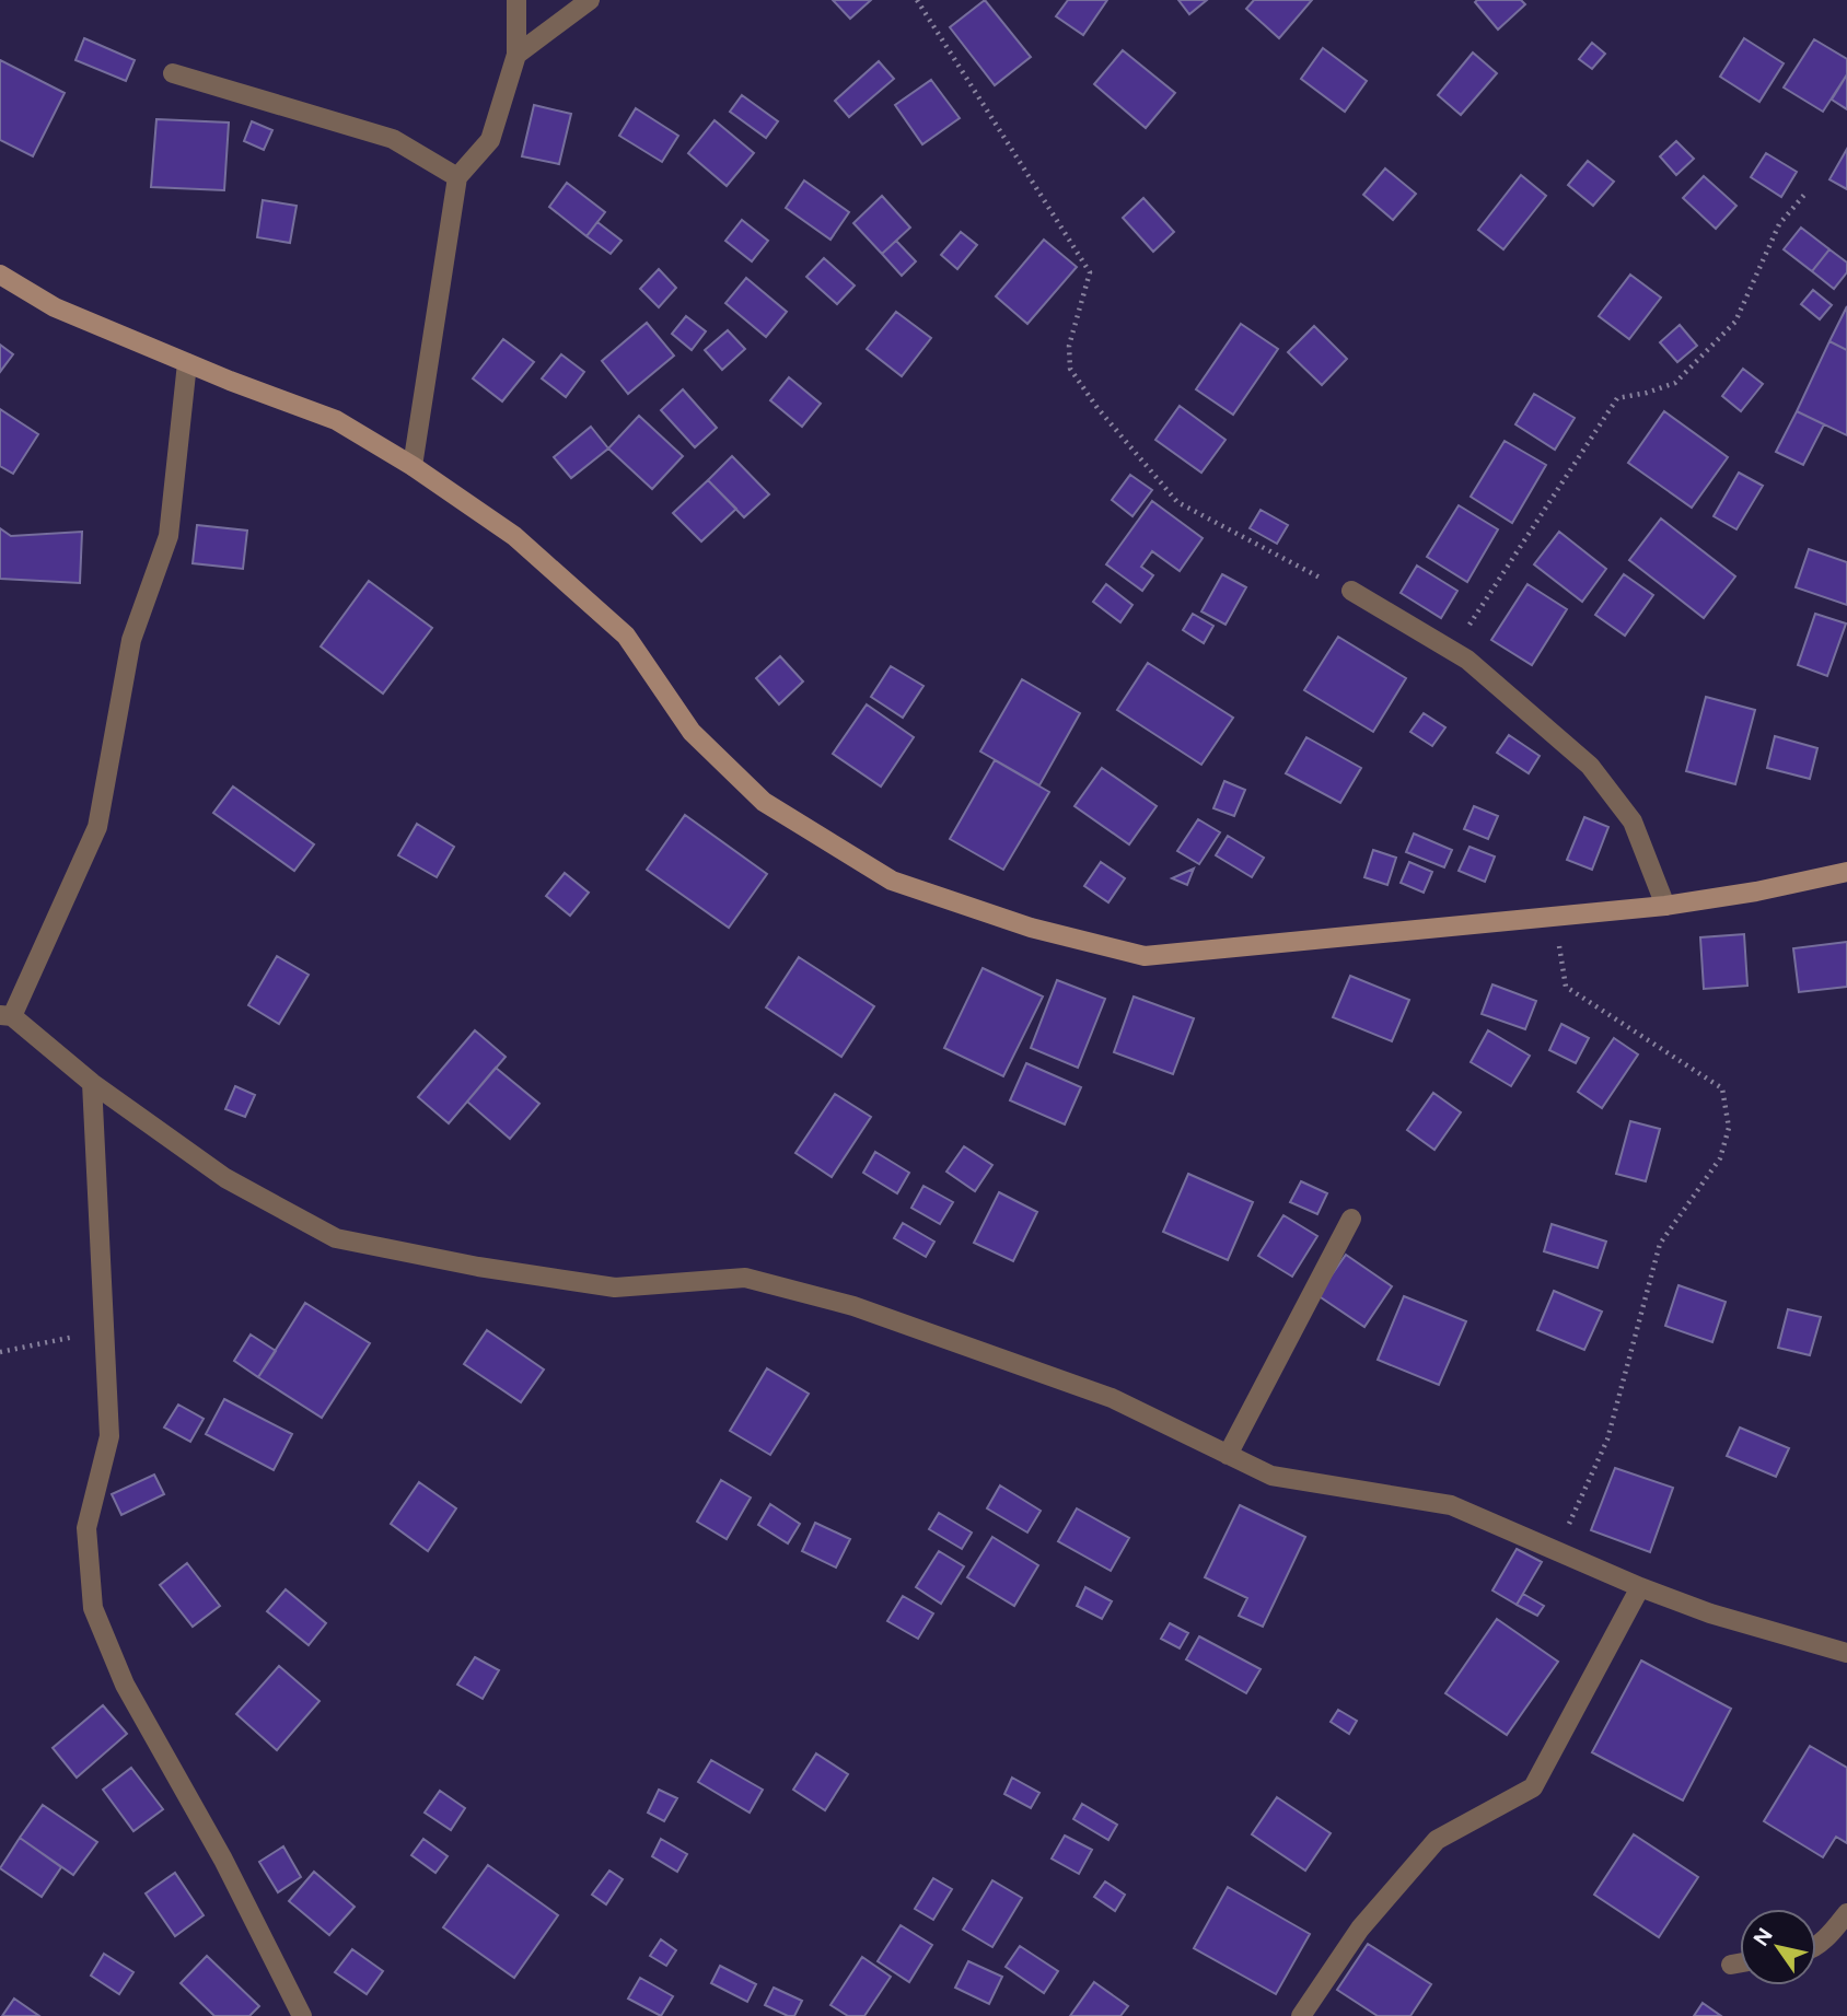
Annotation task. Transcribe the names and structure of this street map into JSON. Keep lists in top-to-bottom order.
{
  "north": "top left"
}
